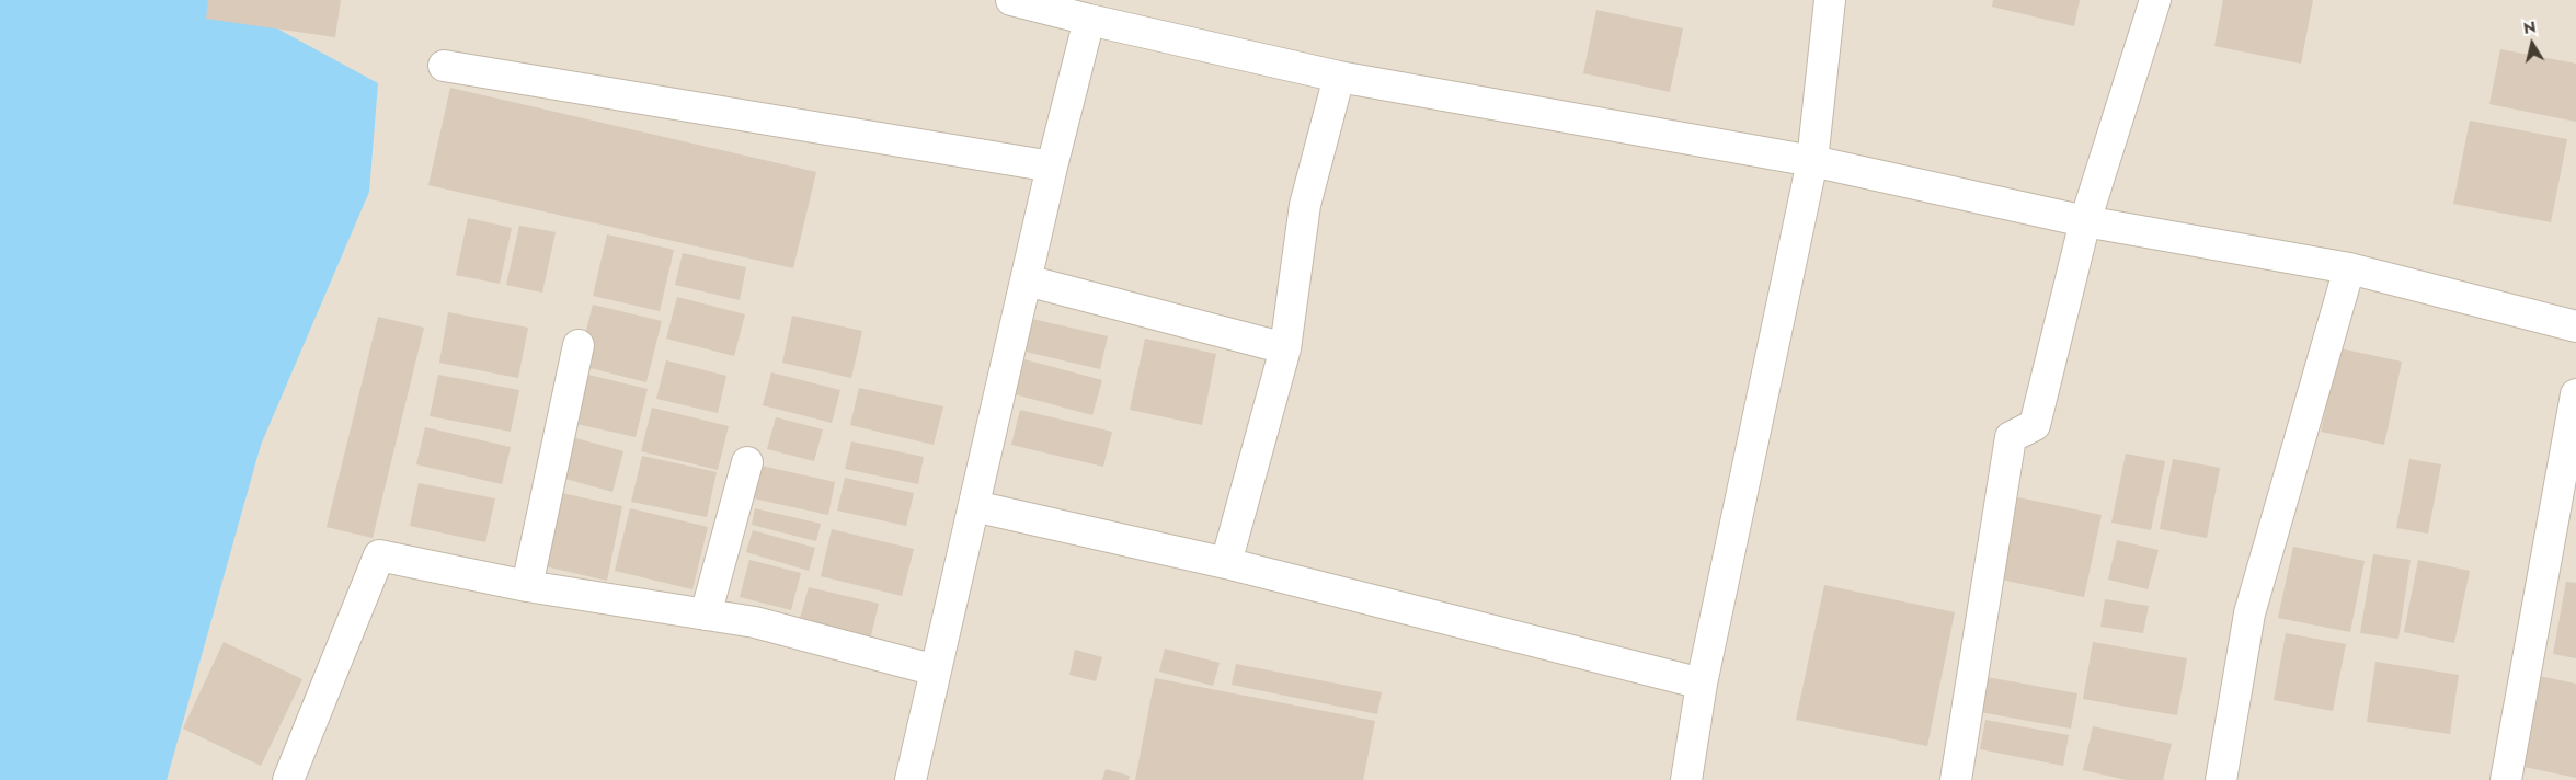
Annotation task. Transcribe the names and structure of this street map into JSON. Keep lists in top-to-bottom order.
{
  "north": "top"
}
